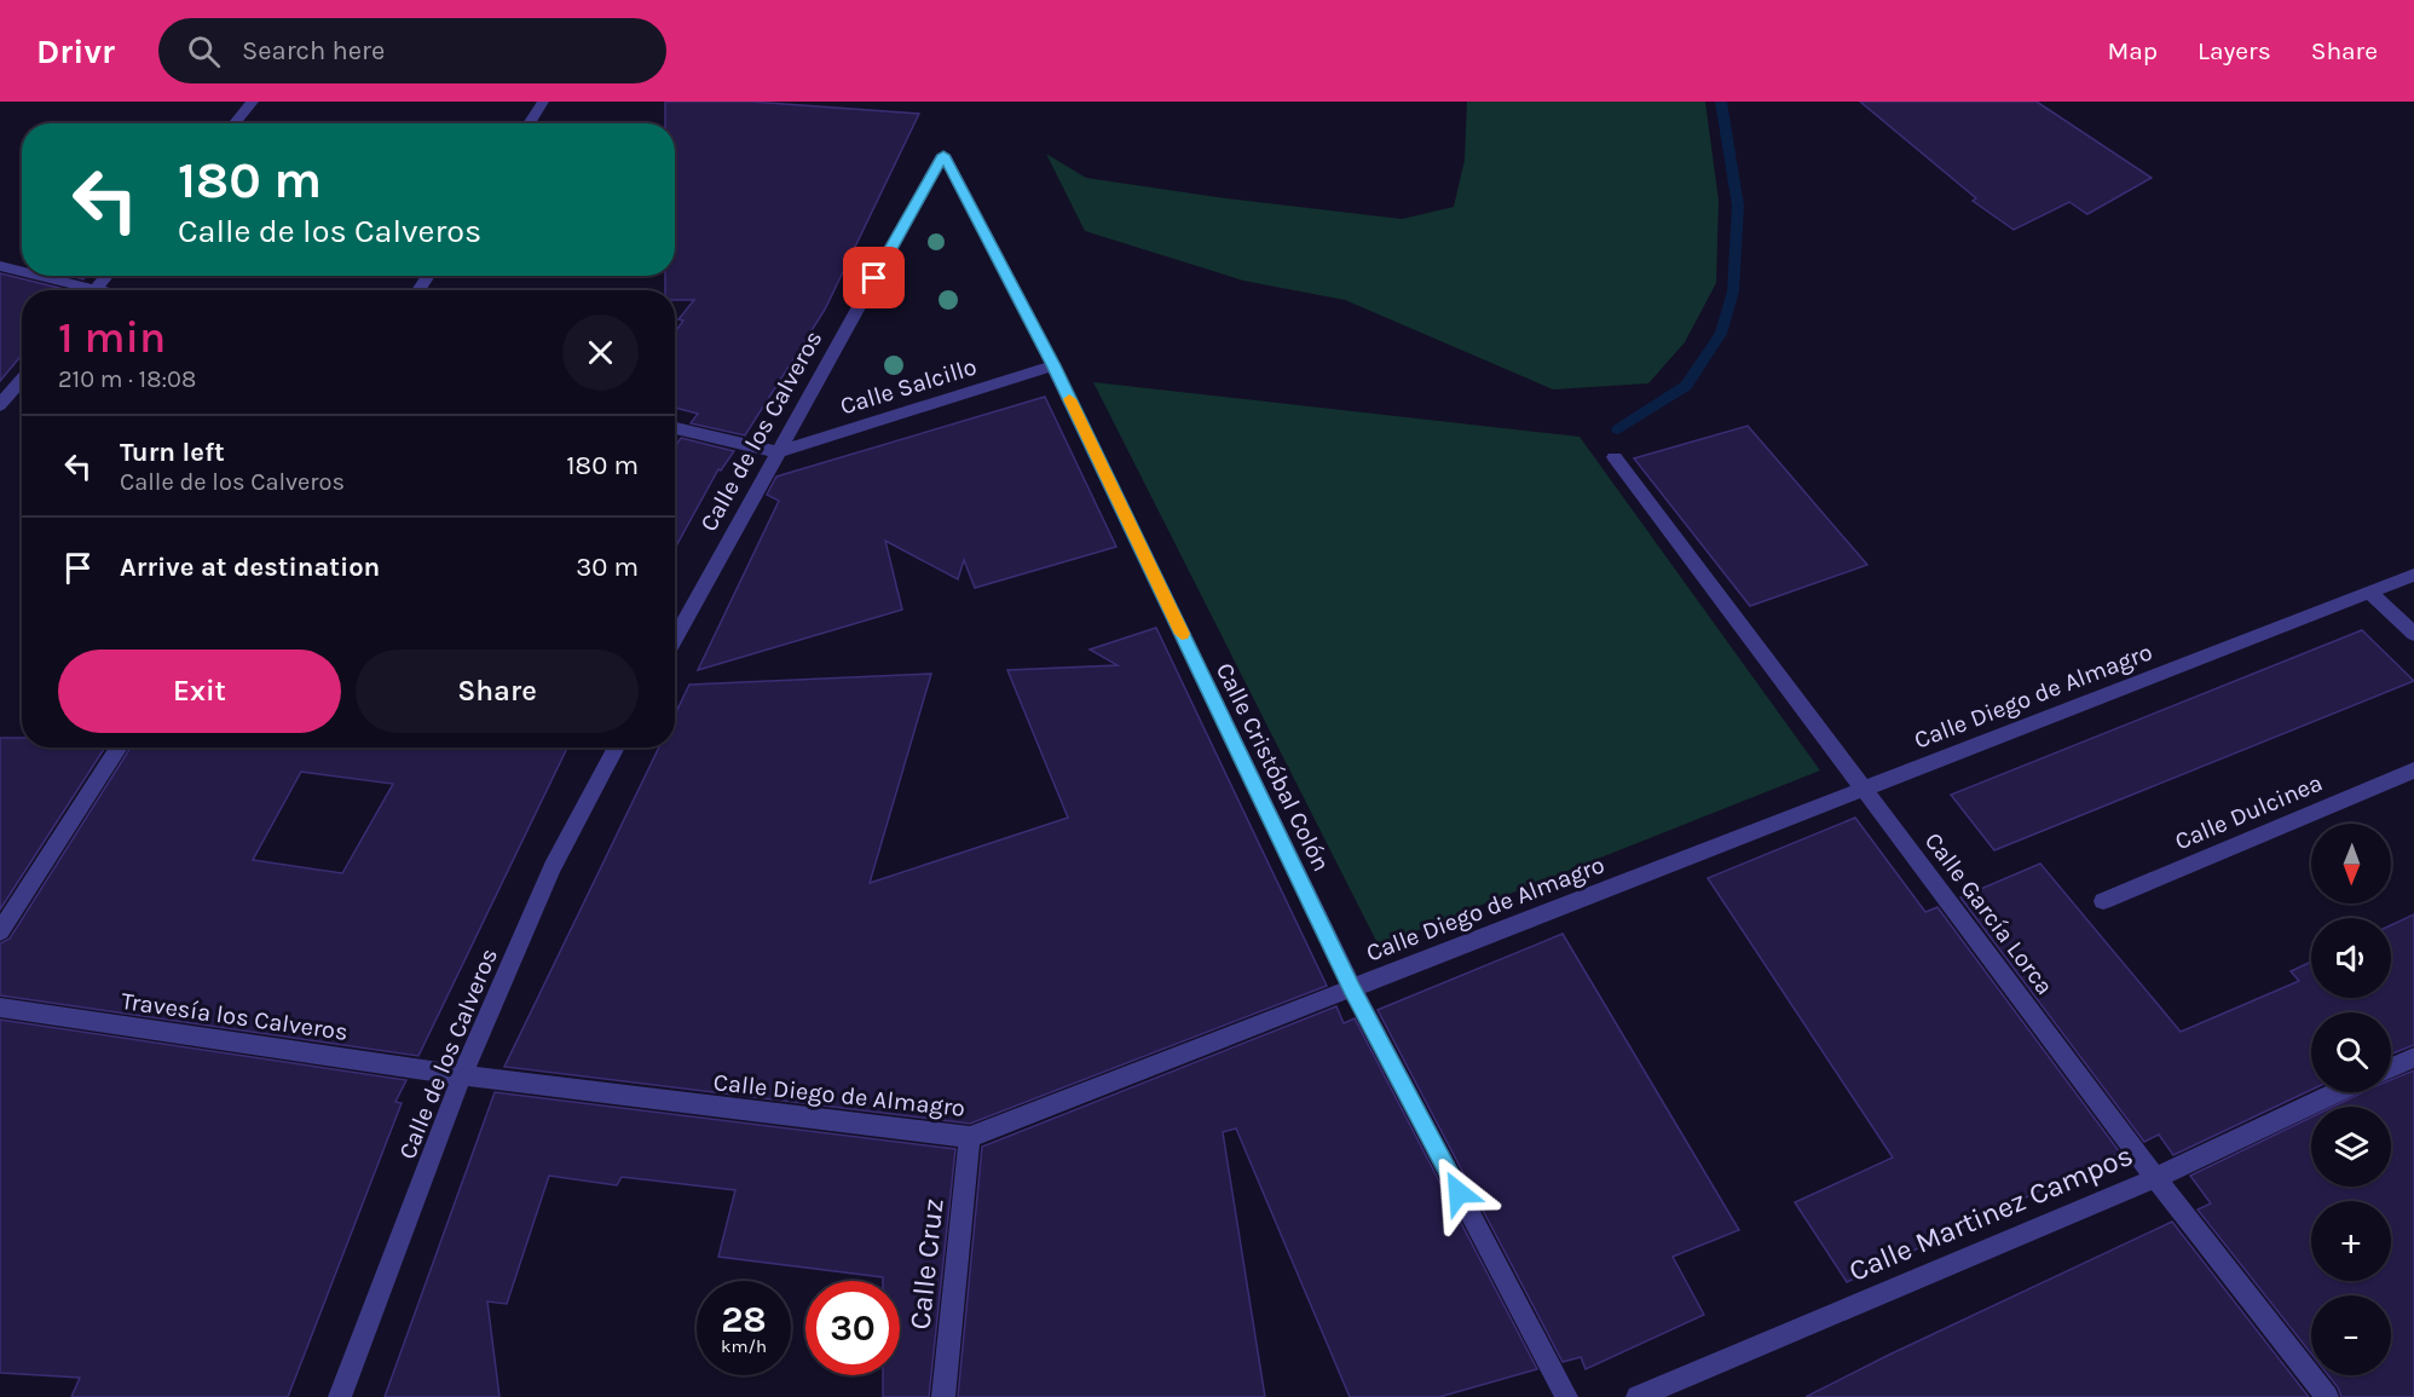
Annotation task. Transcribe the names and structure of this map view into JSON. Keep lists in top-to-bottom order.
{
  "streets": {
    "street": [
      "Calle Salcillo",
      "Calle de los Calveros",
      "Calle Diego de Almagro",
      "Calle Cristóbal Colón",
      "Calle Dulcinea",
      "Calle García Lorca",
      "Travesía los Calveros",
      "Calle Martinez Campos",
      "Calle Cruz"
    ]
  },
  "crossings": [
    ["Calle Salcillo", "Calle de los Calveros"],
    ["Calle Salcillo", "Calle Cristóbal Colón"],
    ["Calle de los Calveros", "Calle Diego de Almagro"],
    ["Calle de los Calveros", "Calle Cristóbal Colón"],
    ["Calle de los Calveros", "Travesía los Calveros"],
    ["Calle Diego de Almagro", "Calle Cristóbal Colón"],
    ["Calle Diego de Almagro", "Calle García Lorca"],
    ["Calle Diego de Almagro", "Travesía los Calveros"],
    ["Calle Diego de Almagro", "Calle Cruz"],
    ["Calle García Lorca", "Calle Martinez Campos"]
  ],
  "north": "bottom",
  "page": {
    "header": "Drivr",
    "search": "Search here",
    "nav": ["Map", "Layers", "Share"],
    "turn": ["180 m", "Calle de los Calveros"],
    "heading": ["1 min", "210 m · 18:08"],
    "list": [
      {
        "name": "Turn left",
        "note": "Calle de los Calveros",
        "value": "180 m"
      },
      {
        "name": "Arrive at destination",
        "value": "30 m"
      }
    ],
    "buttons": ["Exit", "Share"],
    "map_buttons": ["+", "−"],
    "speed": "28 km/h",
    "limit": "30"
  }
}
